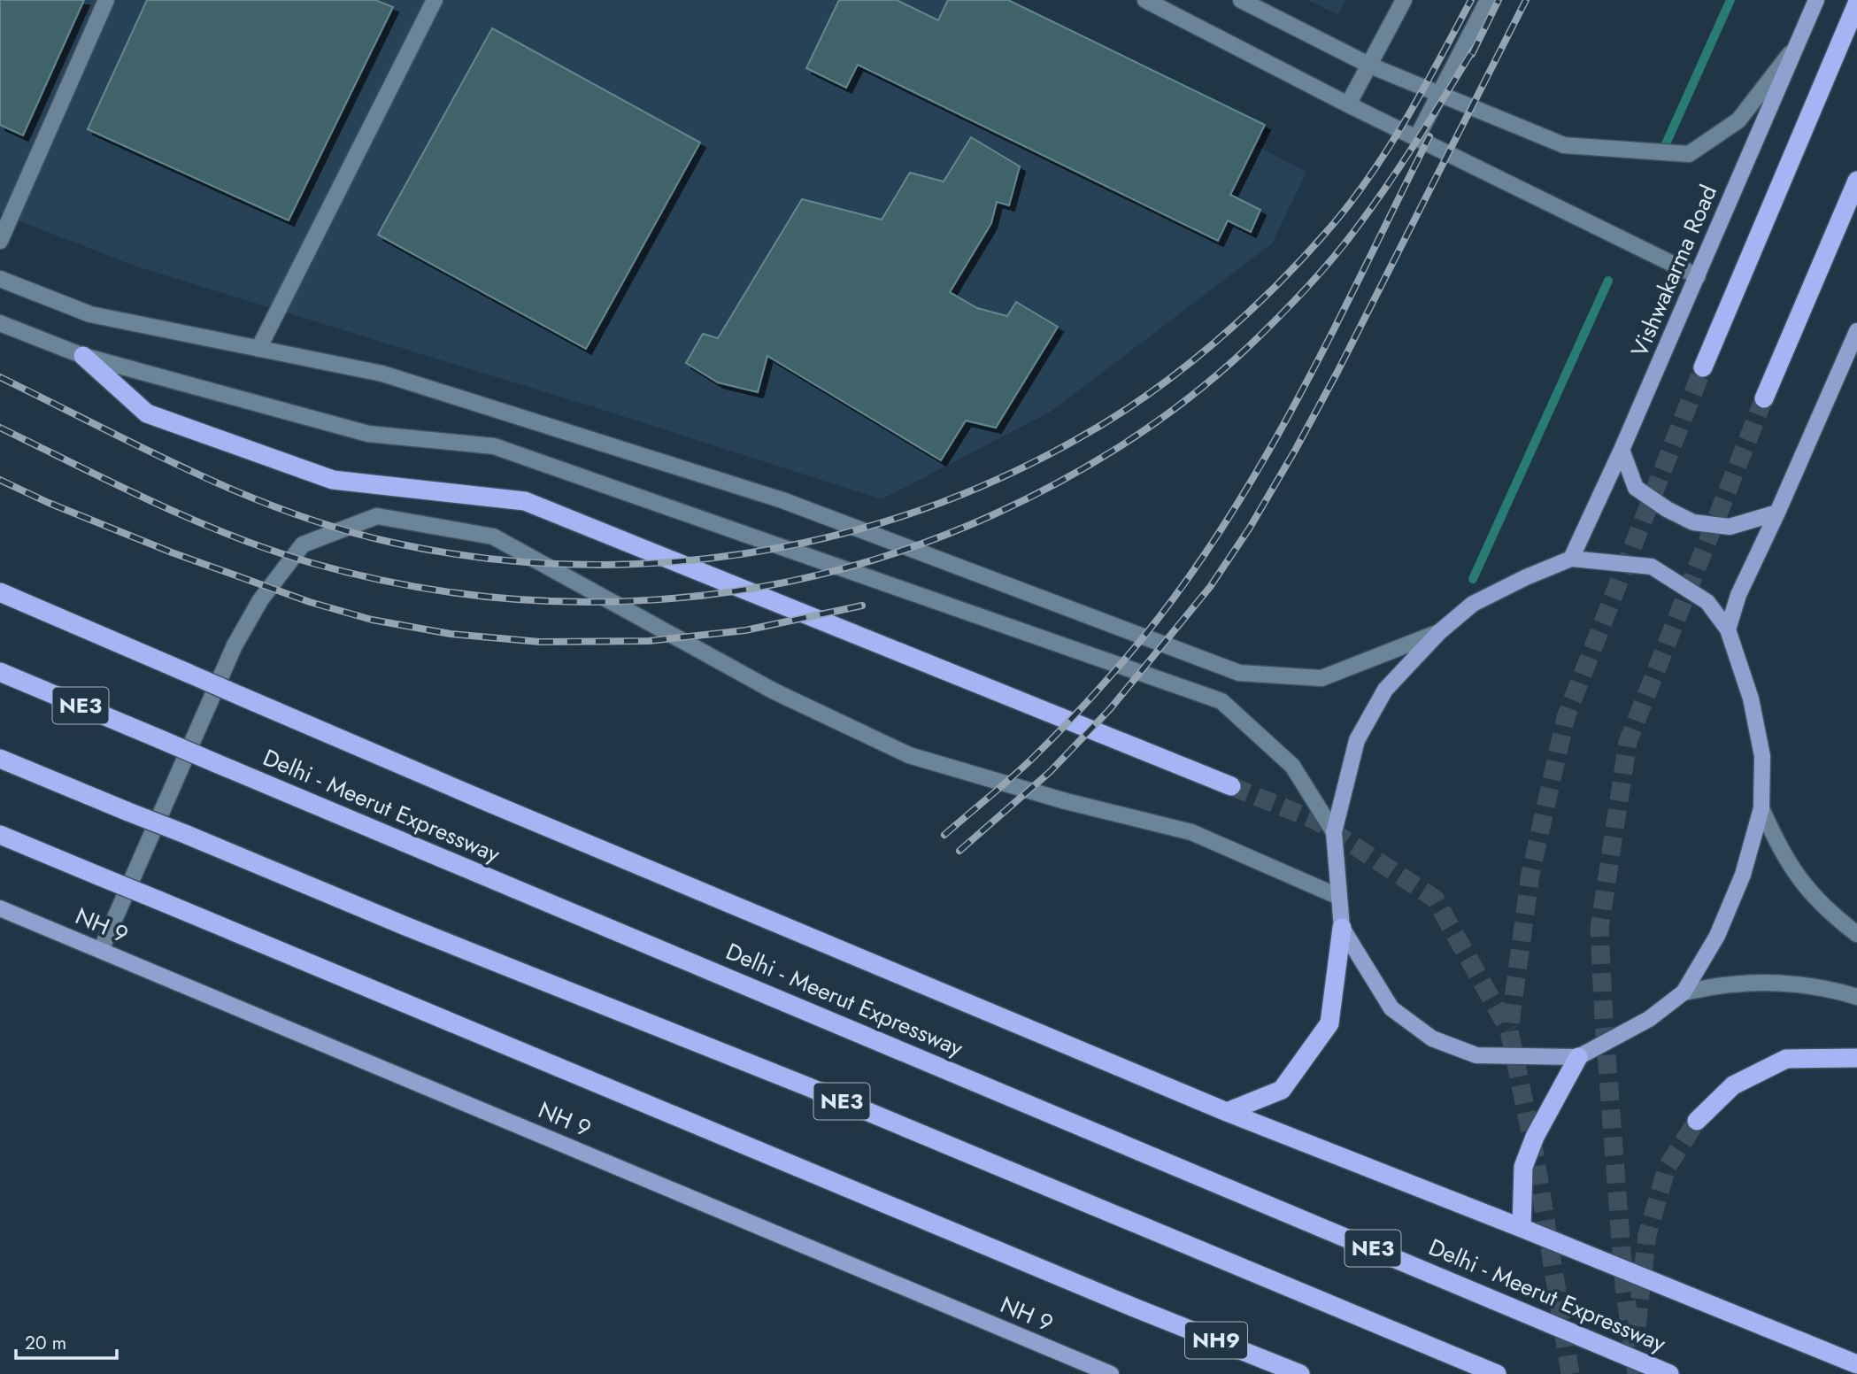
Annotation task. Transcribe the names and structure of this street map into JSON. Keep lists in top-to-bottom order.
{
  "streets": {
    "highway": ["NE3", "Delhi - Meerut Expressway", "NH9"],
    "main road": ["Vishwakarma Road", "NH 9"]
  },
  "scale_bar": "20 m"
}
